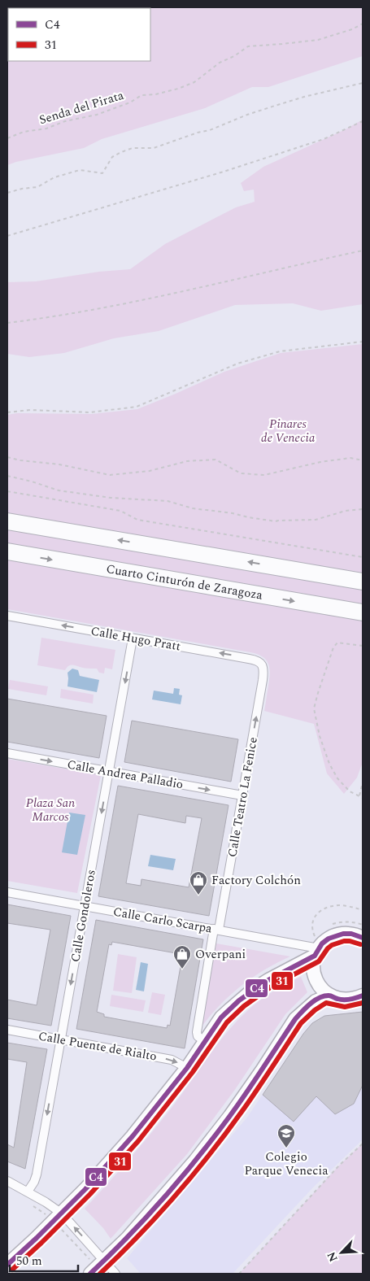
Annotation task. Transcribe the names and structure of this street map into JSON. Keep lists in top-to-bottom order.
{
  "streets": {
    "highway": ["Cuarto Cinturón de Zaragoza"],
    "street": [
      "Calle Hugo Pratt",
      "Calle Andrea Palladio",
      "Calle Teatro La Fenice",
      "Calle Gondoleros",
      "Calle Carlo Scarpa",
      "Calle Puente de Rialto"
    ],
    "path": ["Senda del Pirata"]
  },
  "crossings": [
    ["Calle Hugo Pratt", "Calle Teatro La Fenice"],
    ["Calle Hugo Pratt", "Calle Gondoleros"],
    ["Calle Andrea Palladio", "Calle Teatro La Fenice"],
    ["Calle Andrea Palladio", "Calle Gondoleros"],
    ["Calle Teatro La Fenice", "Calle Carlo Scarpa"],
    ["Calle Gondoleros", "Calle Carlo Scarpa"],
    ["Calle Gondoleros", "Calle Puente de Rialto"]
  ],
  "one_way": [
    "Calle Hugo Pratt",
    "Calle Andrea Palladio",
    "Calle Gondoleros",
    "Calle Puente de Rialto"
  ],
  "parks": ["Pinares de Venecia", "Plaza San Marcos"],
  "places": {
    "shop": ["Factory Colchón", "Overpani"],
    "school or university": ["Colegio Parque Venecia"]
  },
  "lines": ["transit line C4", "transit line 31"],
  "legend": ["C4", "31"],
  "scale_bar": "50 m",
  "north": "bottom left"
}
